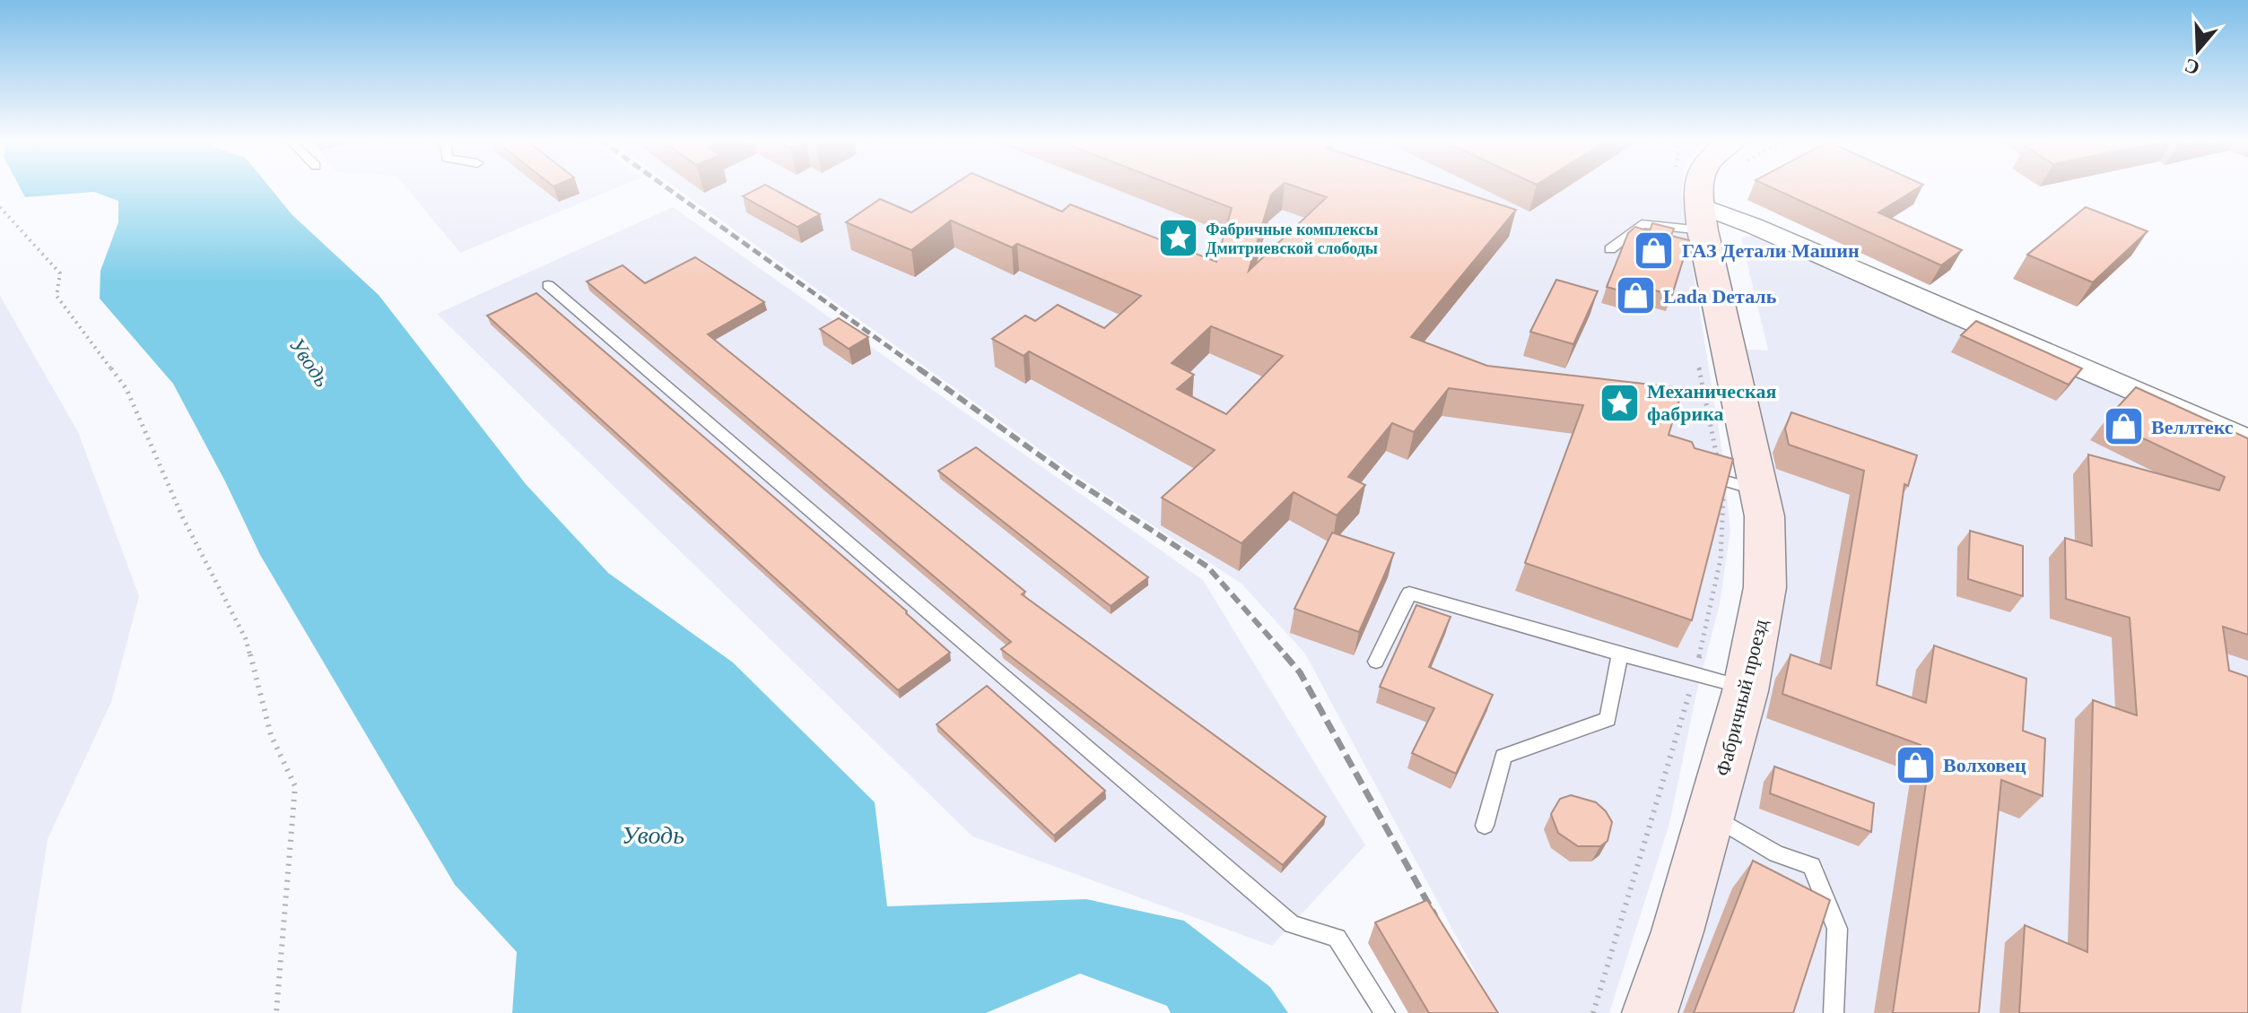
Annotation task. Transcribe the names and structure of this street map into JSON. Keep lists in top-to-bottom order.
{
  "streets": {
    "main road": ["Фабричный проезд"]
  },
  "water": ["Уводь"],
  "places": {
    "place": ["Фабричные комплексы Дмитриевской слободы", "Механическая фабрика"],
    "shop": [
      "ГАЗ Детали Машин",
      "Lada Dеталь",
      "Веллтекс",
      "Волховец"
    ]
  },
  "north": "bottom"
}
